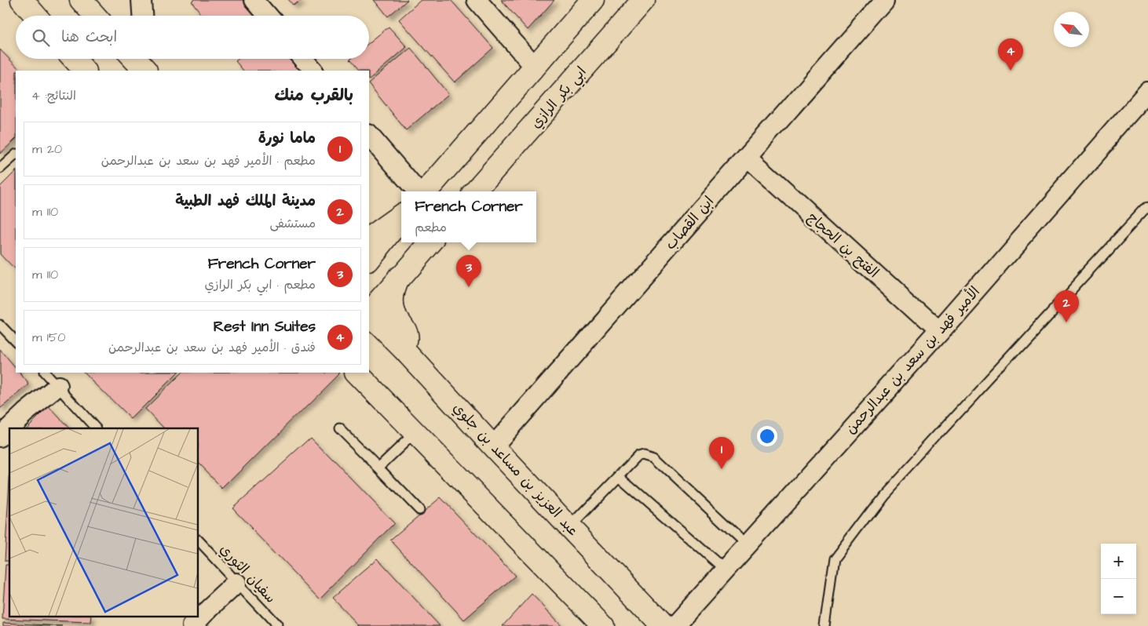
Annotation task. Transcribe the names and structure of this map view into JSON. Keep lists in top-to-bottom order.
{
  "streets": {
    "main road": ["ابي بكر الرازي", "عبد العزيز بن مساعد بن جلوي"],
    "street": ["ابن القصاب", "الفتح بن الحجاج", "الأمير فهد بن سعد بن عبدالرحمن"],
    "lane": ["سفيان الثوري"]
  },
  "crossings": [
    ["ابن القصاب", "الفتح بن الحجاج"],
    ["ابن القصاب", "عبد العزيز بن مساعد بن جلوي"],
    ["الفتح بن الحجاج", "الأمير فهد بن سعد بن عبدالرحمن"]
  ],
  "north": "top left",
  "page": {
    "search": "ابحث هنا",
    "pins": [
      "4",
      "3",
      "2",
      "1"
    ],
    "heading": ["بالقرب منك", "النتائج: 4"],
    "list": [
      {
        "mark": "1",
        "name": "ماما نورة",
        "note": "مطعم · الأمير فهد بن سعد بن عبدالرحمن",
        "value": "20 m"
      },
      {
        "mark": "2",
        "name": "مدينة الملك فهد الطبية",
        "note": "مستشفى",
        "value": "110 m"
      },
      {
        "mark": "3",
        "name": "French Corner",
        "note": "مطعم · ابي بكر الرازي",
        "value": "110 m"
      },
      {
        "mark": "4",
        "name": "Rest Inn Suites",
        "note": "فندق · الأمير فهد بن سعد بن عبدالرحمن",
        "value": "150 m"
      }
    ],
    "popup": ["French Corner", "مطعم"],
    "map_buttons": ["+", "−"]
  }
}
